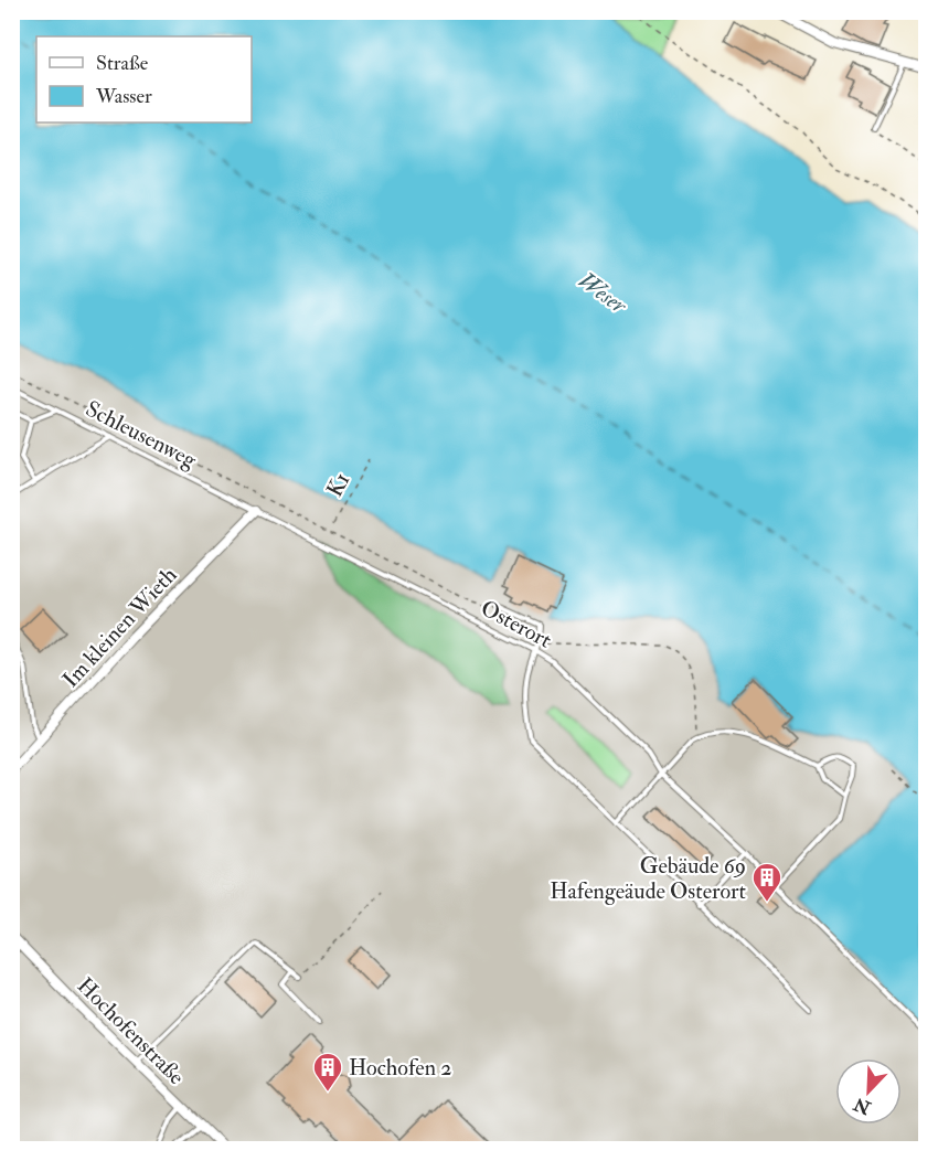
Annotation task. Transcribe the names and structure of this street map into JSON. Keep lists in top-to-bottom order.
{
  "streets": {
    "street": ["Im kleinen Wieth", "Hochofenstraße"],
    "lane": ["Schleusenweg", "Osterort"],
    "path": ["K1"]
  },
  "crossings": [
    ["Schleusenweg", "Osterort"],
    ["Schleusenweg", "Im kleinen Wieth"],
    ["Osterort", "Im kleinen Wieth"]
  ],
  "water": ["Weser"],
  "places": {
    "building": ["Gebäude 69 Hafengeäude Osterort", "Hochofen 2"]
  },
  "legend": ["Straße", "Wasser"],
  "north": "bottom left"
}
